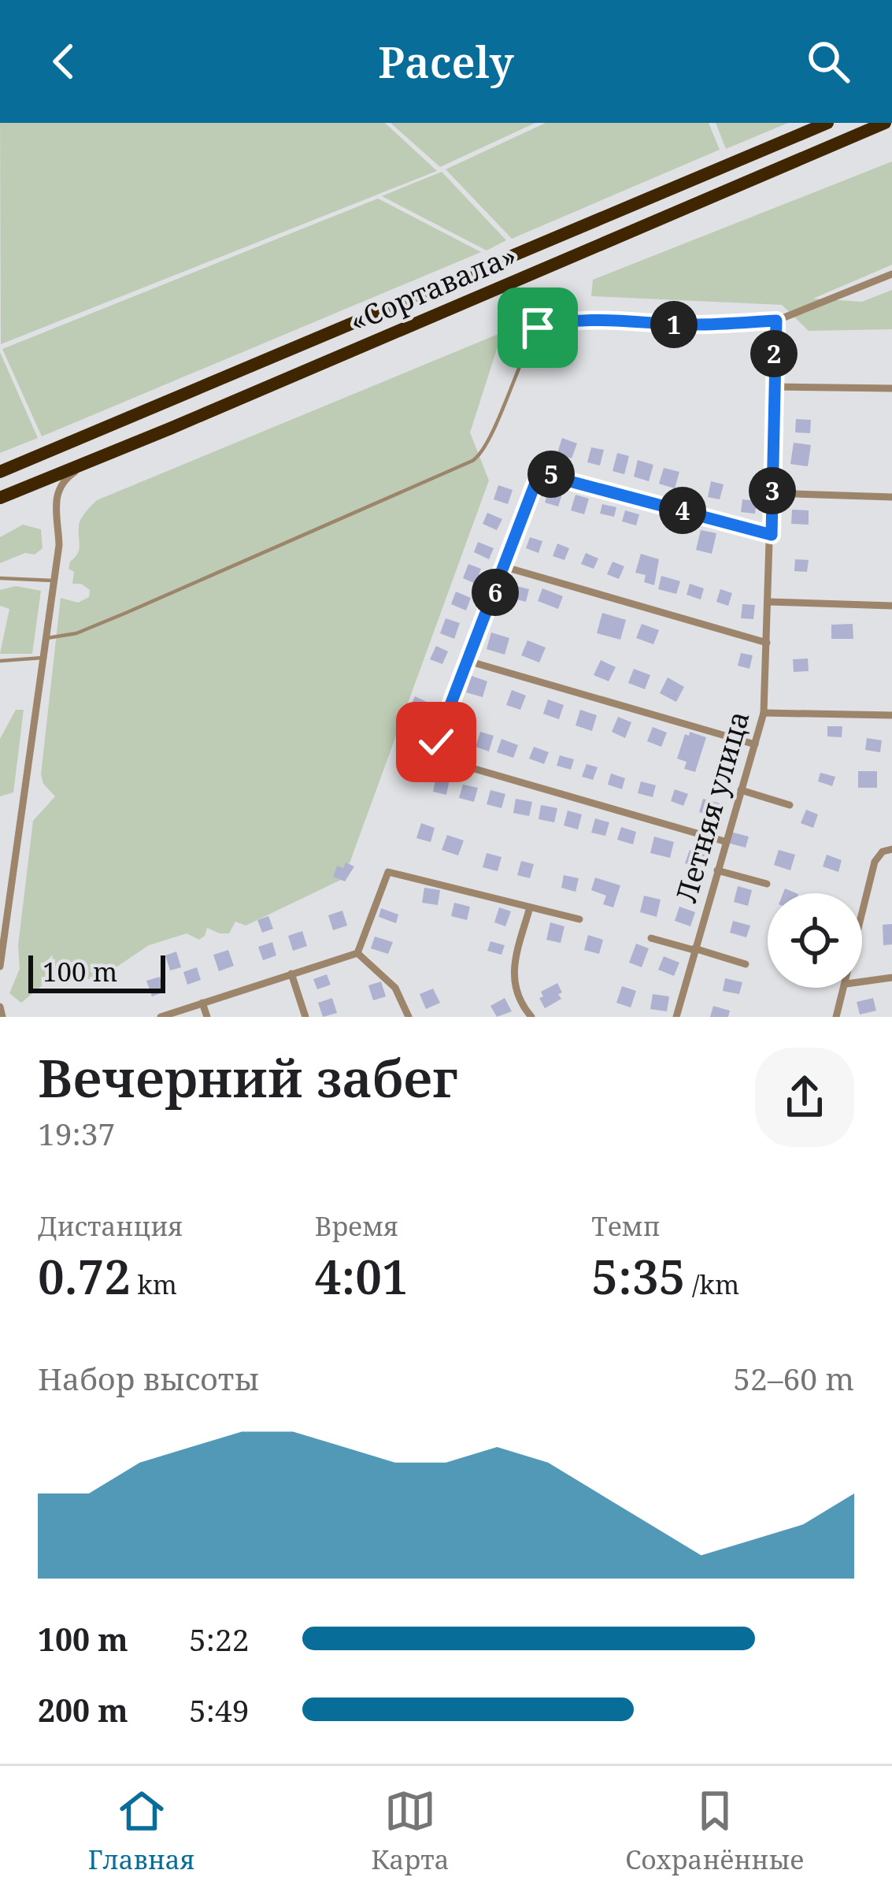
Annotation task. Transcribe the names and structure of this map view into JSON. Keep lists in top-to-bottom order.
{
  "streets": {
    "highway": ["«Сортавала»"],
    "street": ["Летняя улица"]
  },
  "scale_bar": "100 m",
  "page": {
    "header": "Pacely",
    "pins": [
      "1",
      "2",
      "5",
      "3",
      "4",
      "6"
    ],
    "scale": "100 m",
    "heading": ["Вечерний забег", "19:37"],
    "stats": [
      ["Дистанция", "0.72 km"],
      ["Время", "4:01"],
      ["Темп", "5:35 /km"]
    ],
    "chart": ["Набор высоты", "52–60 m"],
    "list": [
      {
        "name": "100 m",
        "note": "5:22"
      },
      {
        "name": "200 m",
        "note": "5:49"
      }
    ],
    "tabs": ["Главная", "Карта", "Сохранённые"]
  }
}
